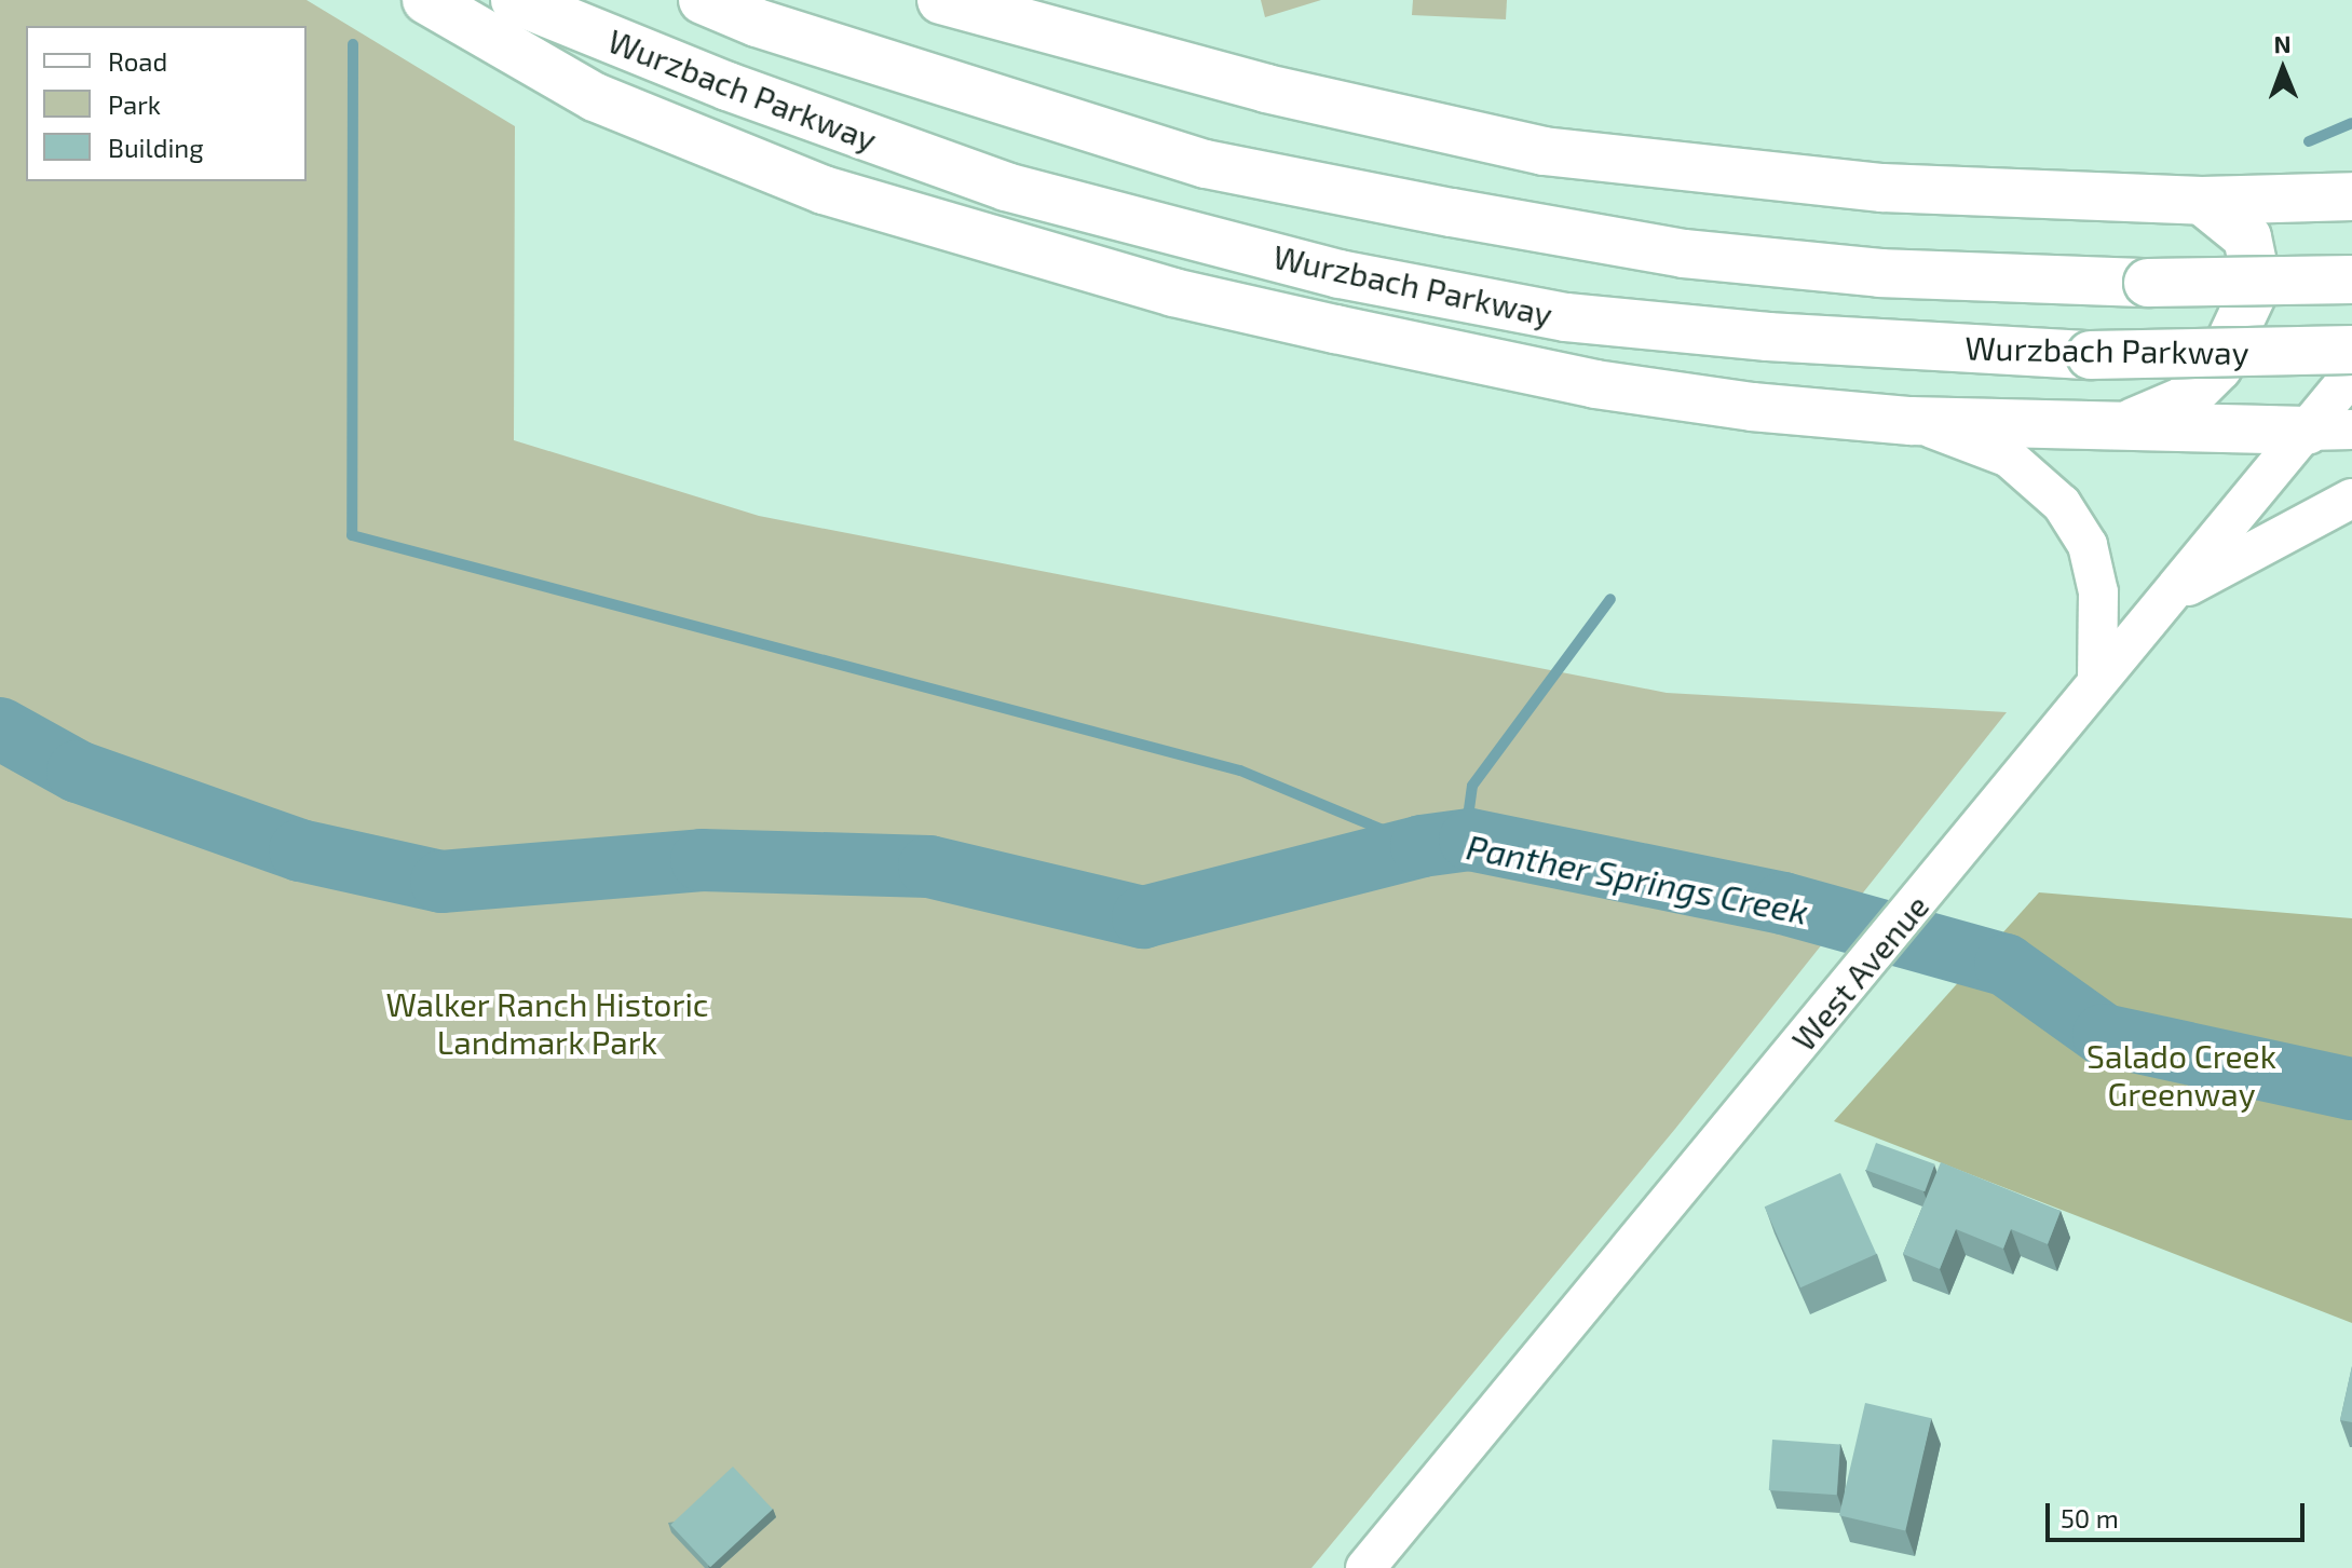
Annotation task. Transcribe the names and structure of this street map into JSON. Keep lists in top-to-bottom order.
{
  "streets": {
    "highway": ["Wurzbach Parkway"],
    "main road": ["West Avenue"]
  },
  "water": ["Panther Springs Creek"],
  "parks": ["Walker Ranch Historic Landmark Park", "Salado Creek Greenway"],
  "legend": ["Road", "Park", "Building"],
  "scale_bar": "50 m",
  "north": "top"
}
